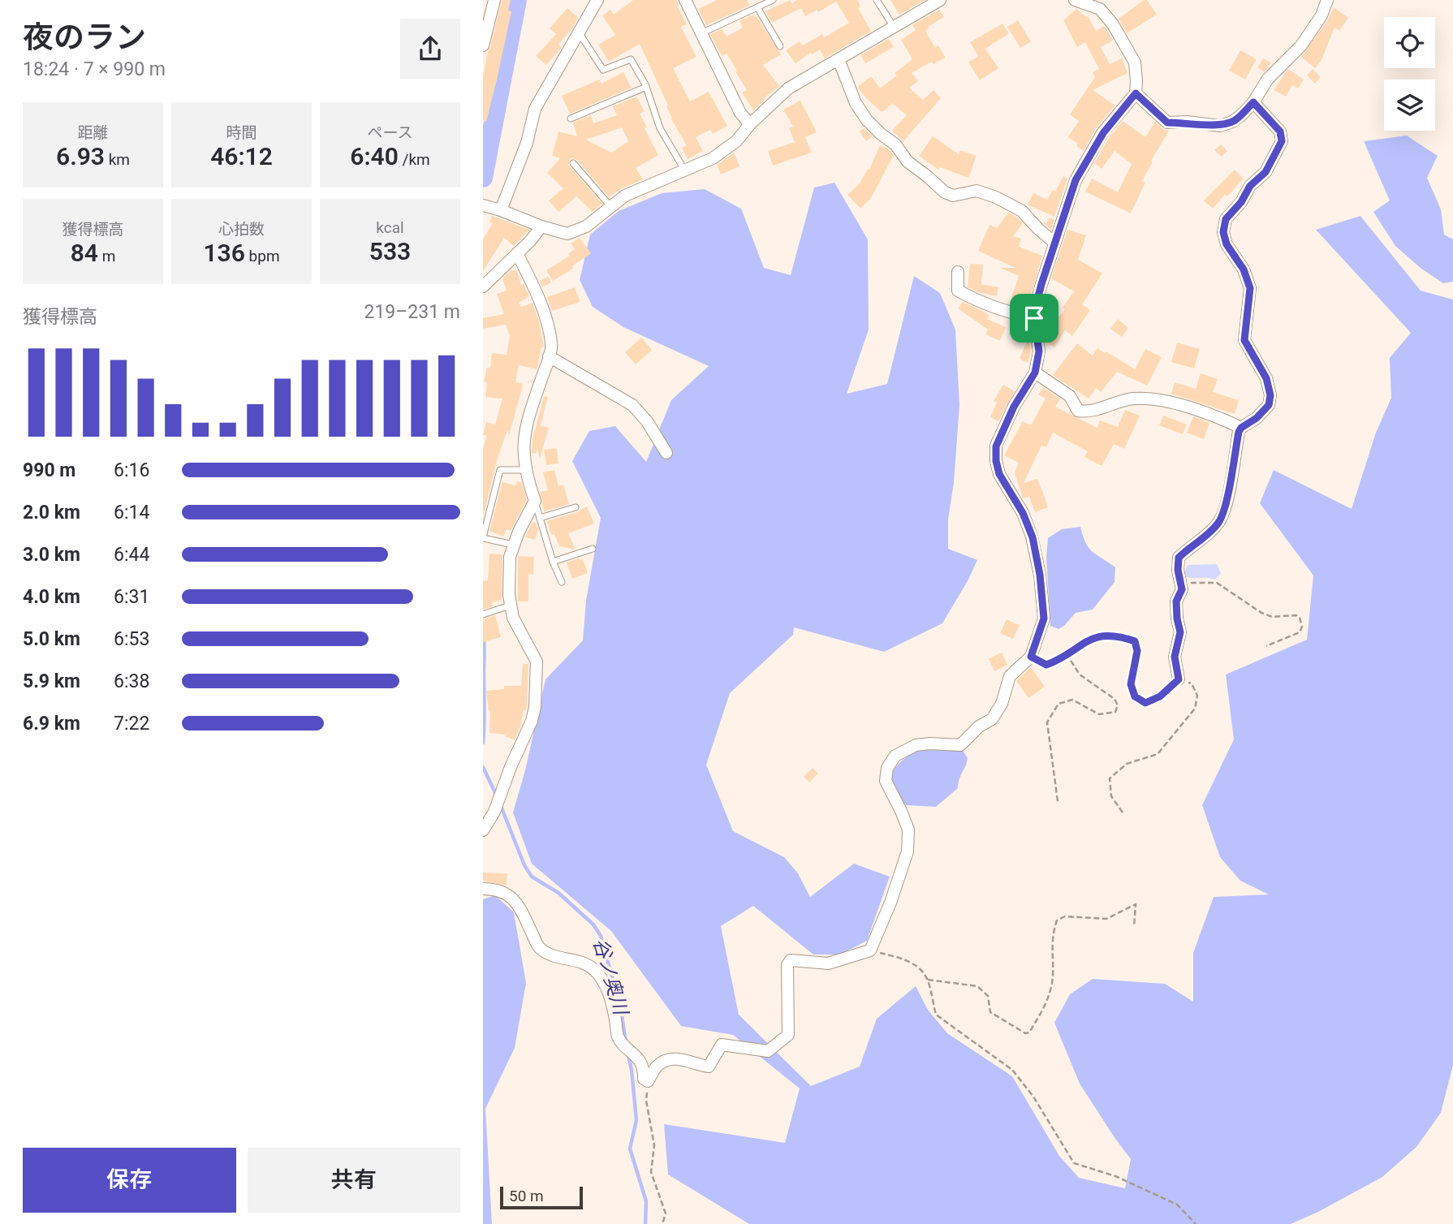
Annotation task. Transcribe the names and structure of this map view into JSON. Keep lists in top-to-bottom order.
{
  "water": ["谷ノ奥川"],
  "scale_bar": "50 m",
  "page": {
    "heading": ["夜のラン", "18:24 · 7 × 990 m"],
    "stats": [
      ["距離", "6.93 km"],
      ["時間", "46:12"],
      ["ペース", "6:40 /km"],
      ["獲得標高", "84 m"],
      ["心拍数", "136 bpm"],
      ["kcal", "533"]
    ],
    "chart": ["獲得標高", "219–231 m"],
    "list": [
      {
        "name": "990 m",
        "note": "6:16"
      },
      {
        "name": "2.0 km",
        "note": "6:14"
      },
      {
        "name": "3.0 km",
        "note": "6:44"
      },
      {
        "name": "4.0 km",
        "note": "6:31"
      },
      {
        "name": "5.0 km",
        "note": "6:53"
      },
      {
        "name": "5.9 km",
        "note": "6:38"
      },
      {
        "name": "6.9 km",
        "note": "7:22"
      }
    ],
    "buttons": ["保存", "共有"],
    "scale": "50 m"
  }
}
